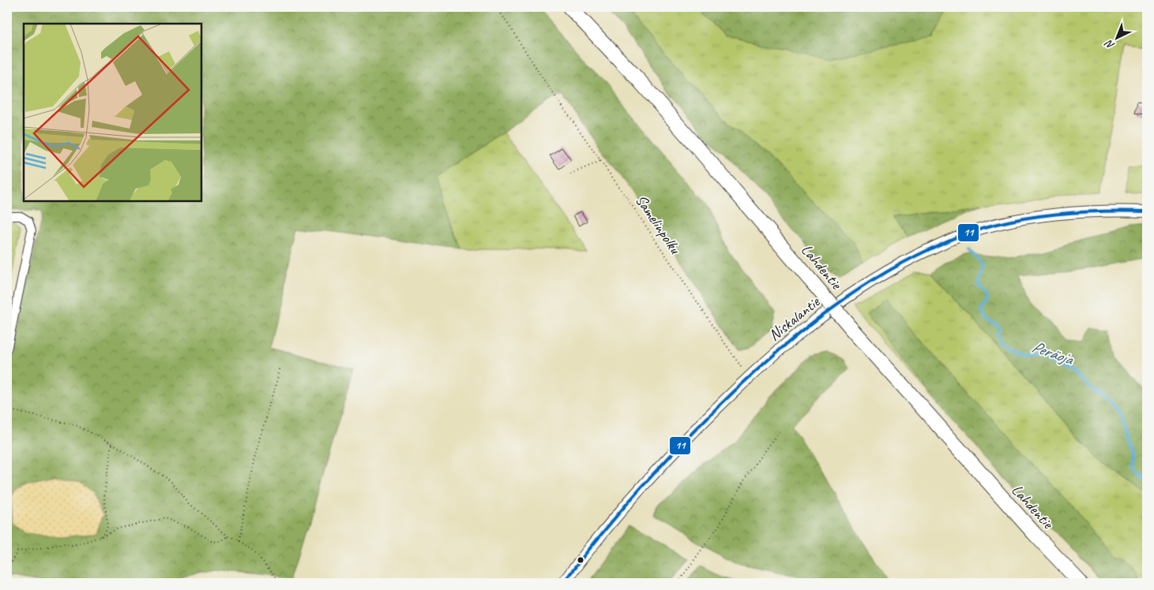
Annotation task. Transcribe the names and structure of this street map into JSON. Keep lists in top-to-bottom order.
{
  "streets": {
    "highway": ["Lahdentie"],
    "street": ["Niskalantie"],
    "path": ["Samelinpolku"]
  },
  "crossings": [
    ["Samelinpolku", "Niskalantie"]
  ],
  "water": ["Peräoja"],
  "lines": ["transit line 11"],
  "north": "bottom left"
}
